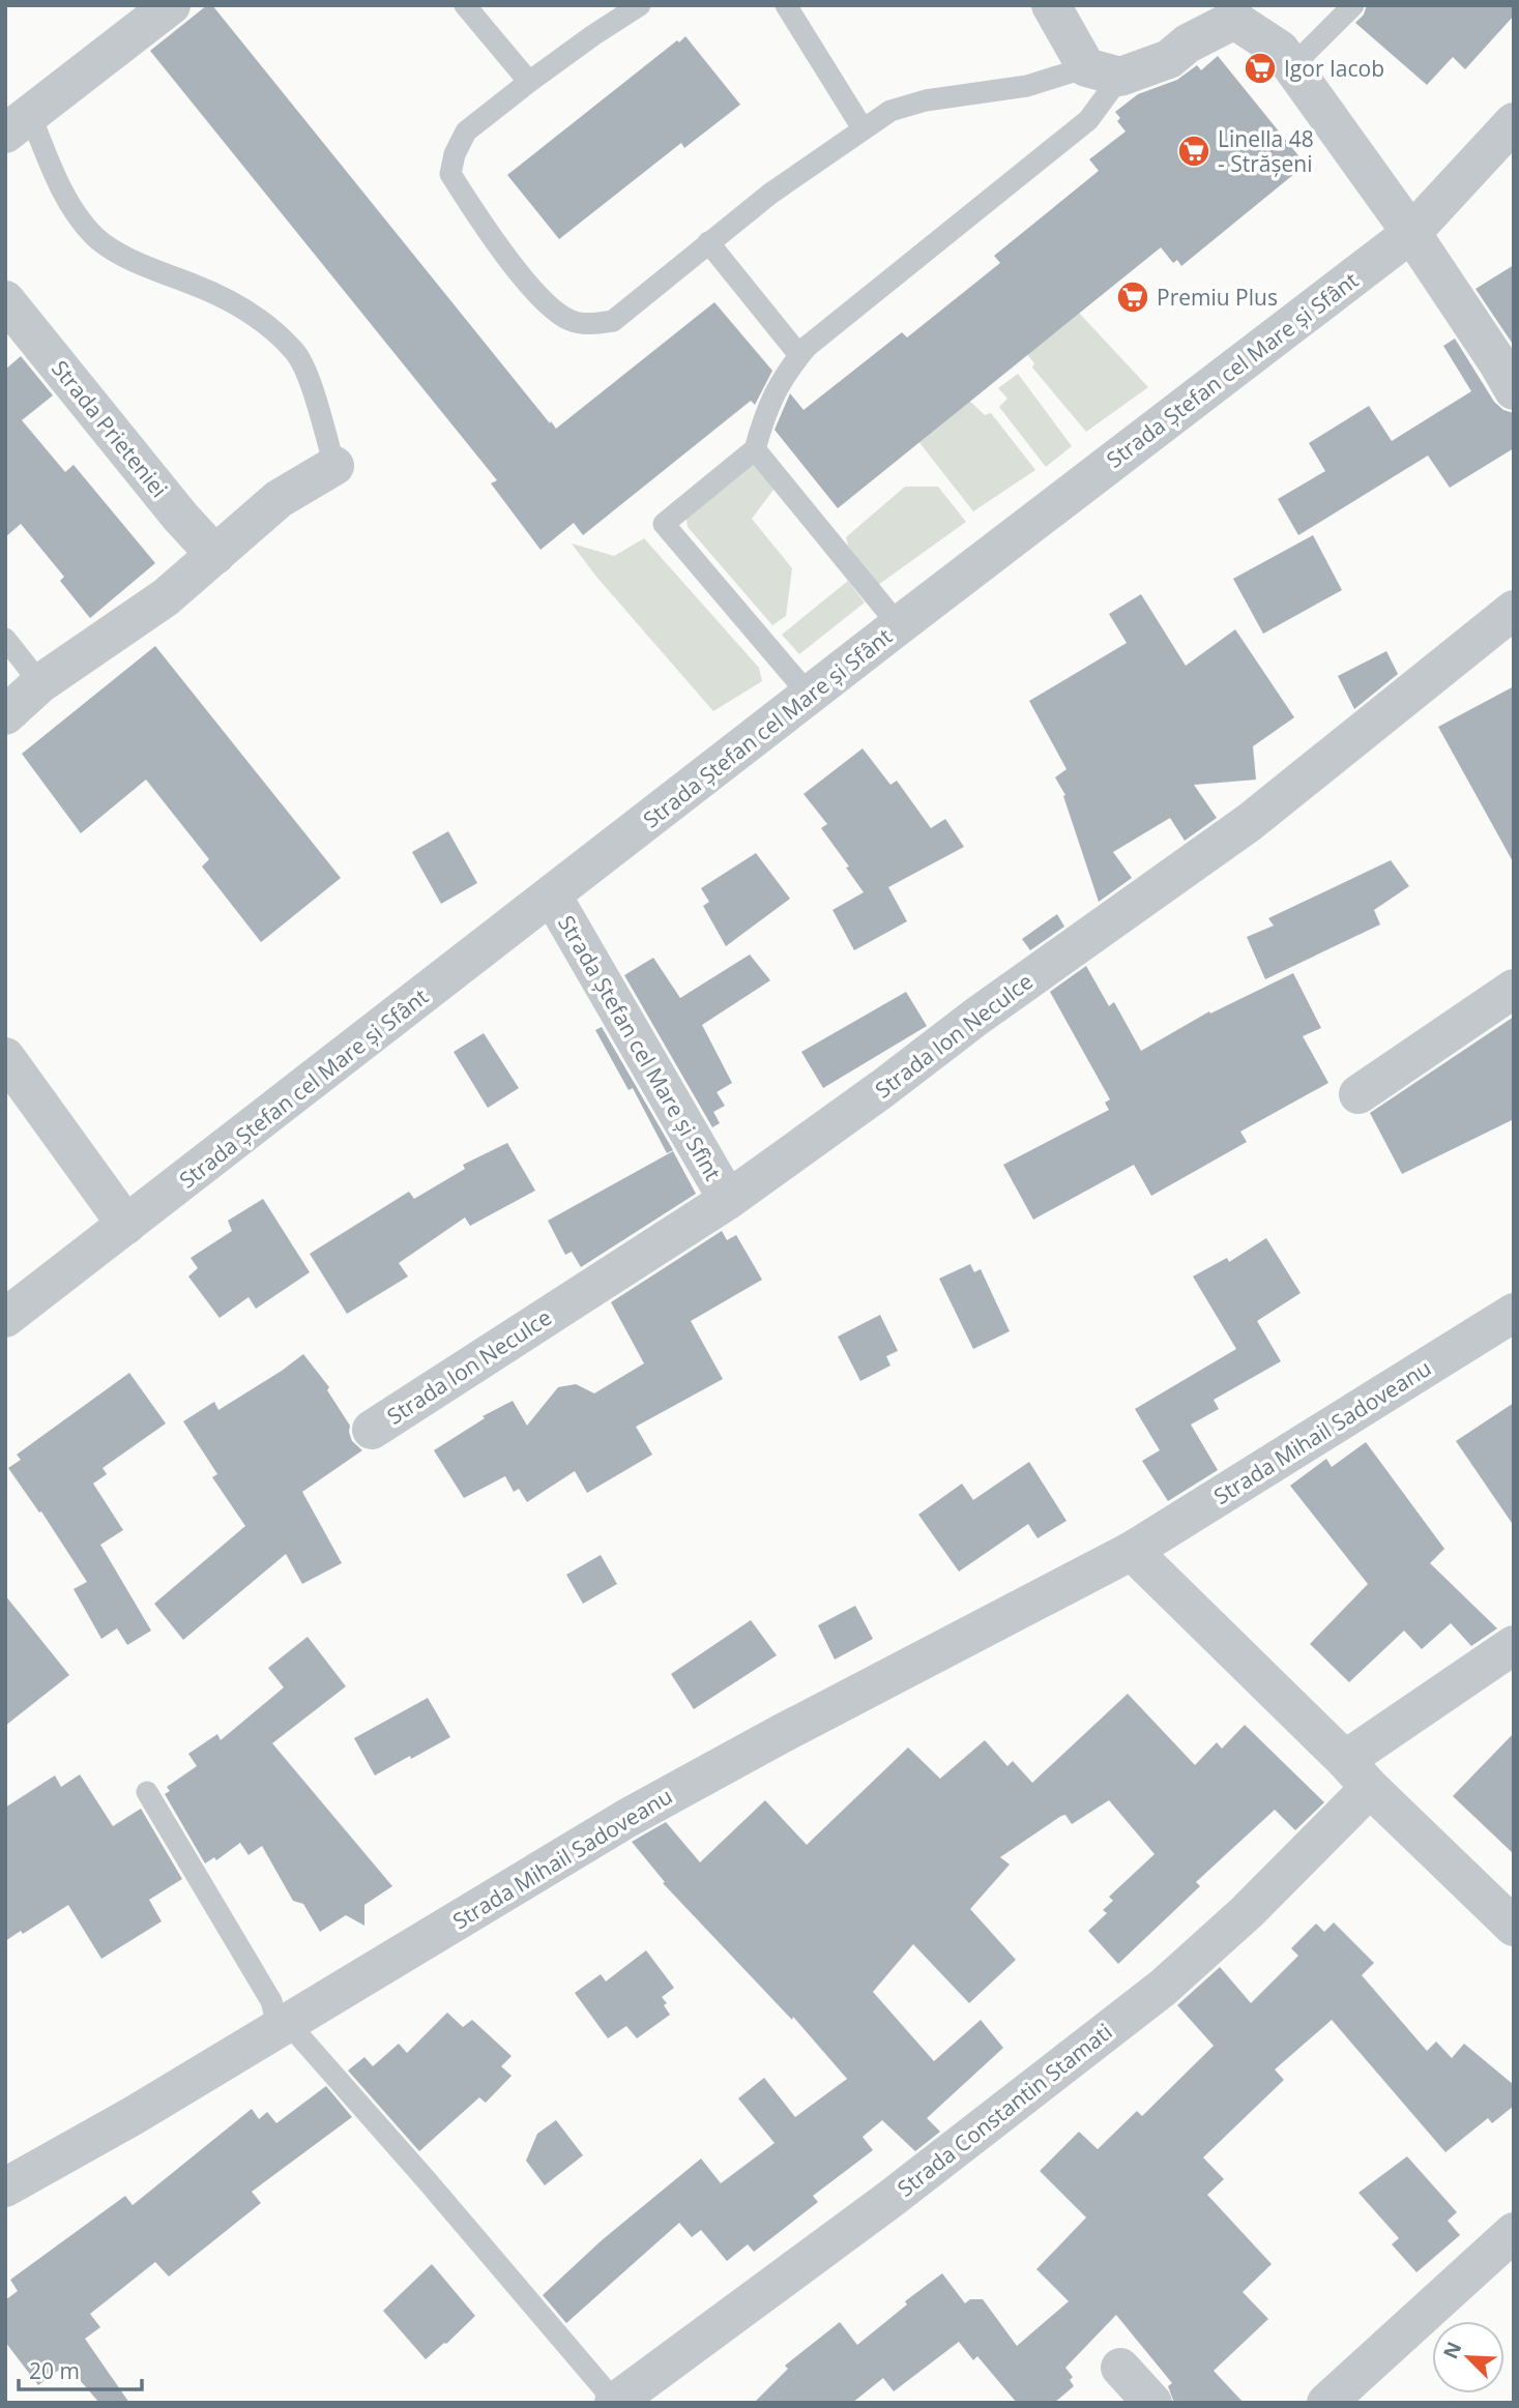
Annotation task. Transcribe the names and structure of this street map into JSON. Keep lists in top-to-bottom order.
{
  "streets": {
    "street": [
      "Strada Ștefan cel Mare și Sfânt",
      "Strada Prieteniei",
      "Strada Ion Neculce",
      "Strada Ștefan cel Mare și Sfînt",
      "Strada Mihail Sadoveanu",
      "Strada Constantin Stamati"
    ]
  },
  "crossings": [
    ["Strada Ștefan cel Mare și Sfânt", "Strada Ștefan cel Mare și Sfînt"],
    ["Strada Ion Neculce", "Strada Ștefan cel Mare și Sfînt"]
  ],
  "places": {
    "supermarket": ["Igor Iacob", "Linella 48 - Strășeni", "Premiu Plus"]
  },
  "scale_bar": "20 m",
  "north": "top left"
}
